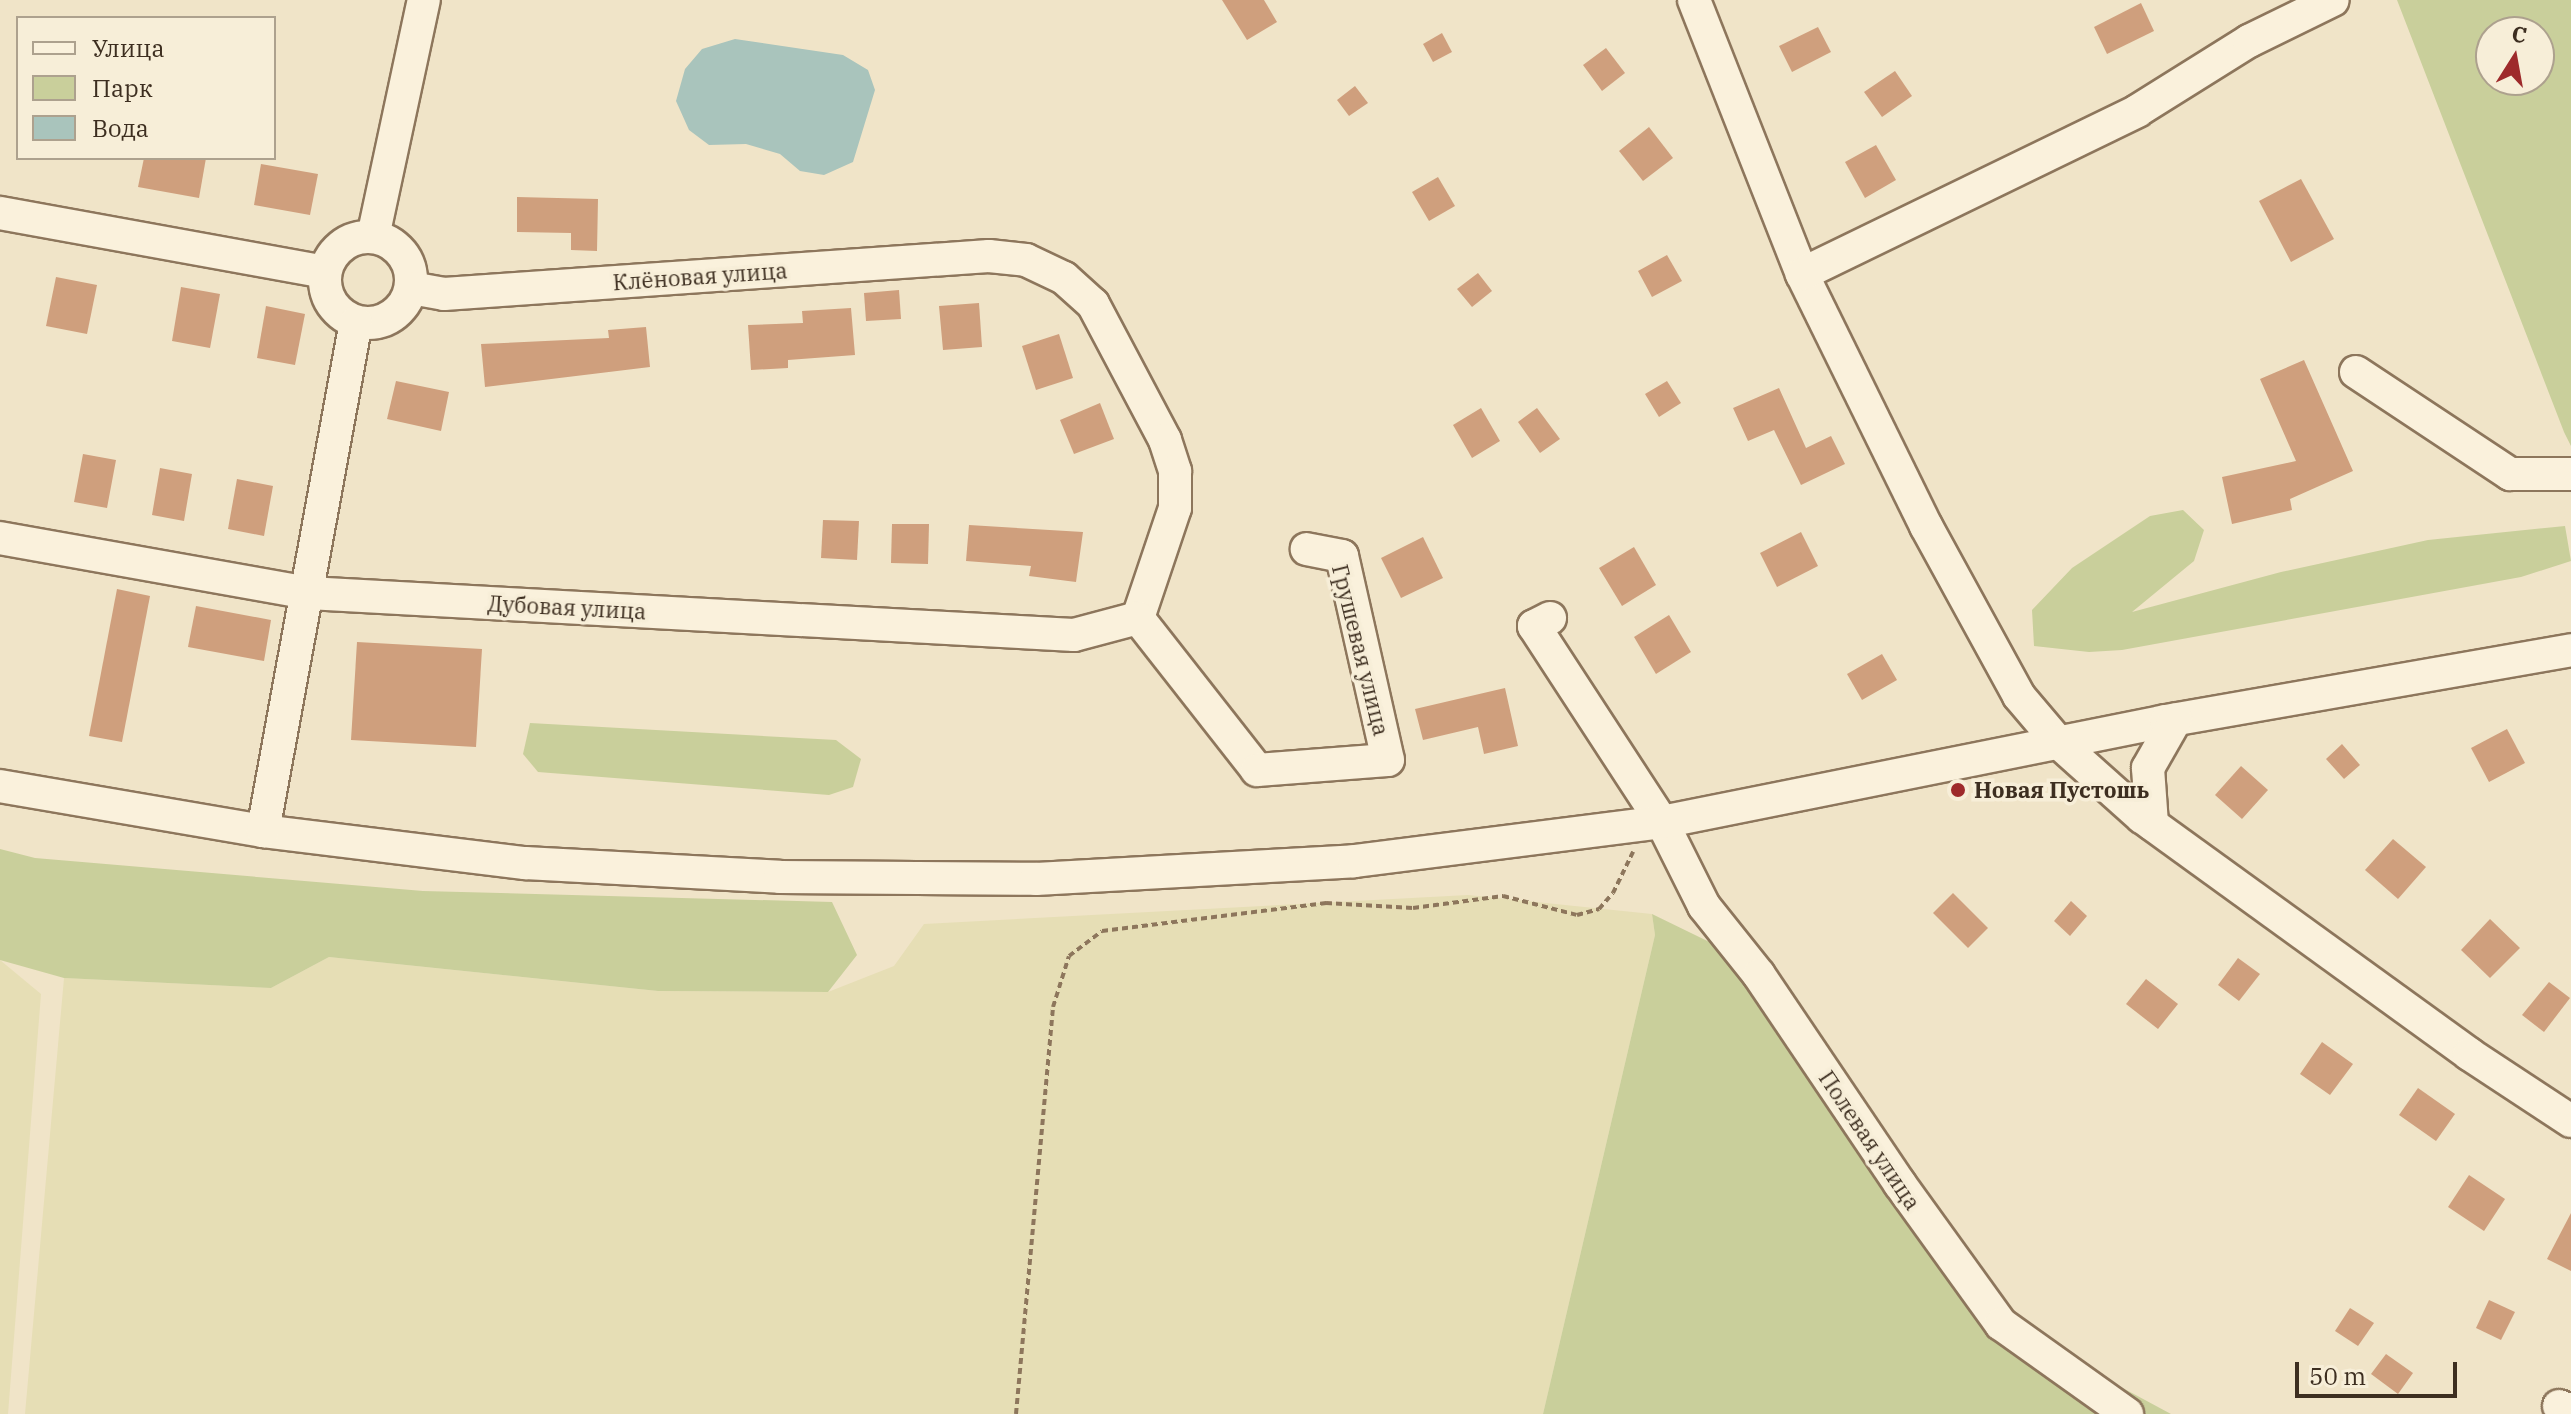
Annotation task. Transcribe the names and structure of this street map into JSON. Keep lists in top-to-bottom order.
{
  "streets": {
    "street": [
      "Клёновая улица",
      "Дубовая улица",
      "Грушевая улица",
      "Полевая улица"
    ]
  },
  "crossings": [
    ["Клёновая улица", "Дубовая улица"],
    ["Клёновая улица", "Грушевая улица"],
    ["Дубовая улица", "Грушевая улица"]
  ],
  "places": ["Новая Пустошь"],
  "legend": ["Улица", "Парк", "Вода"],
  "scale_bar": "50 m",
  "north": "top"
}
